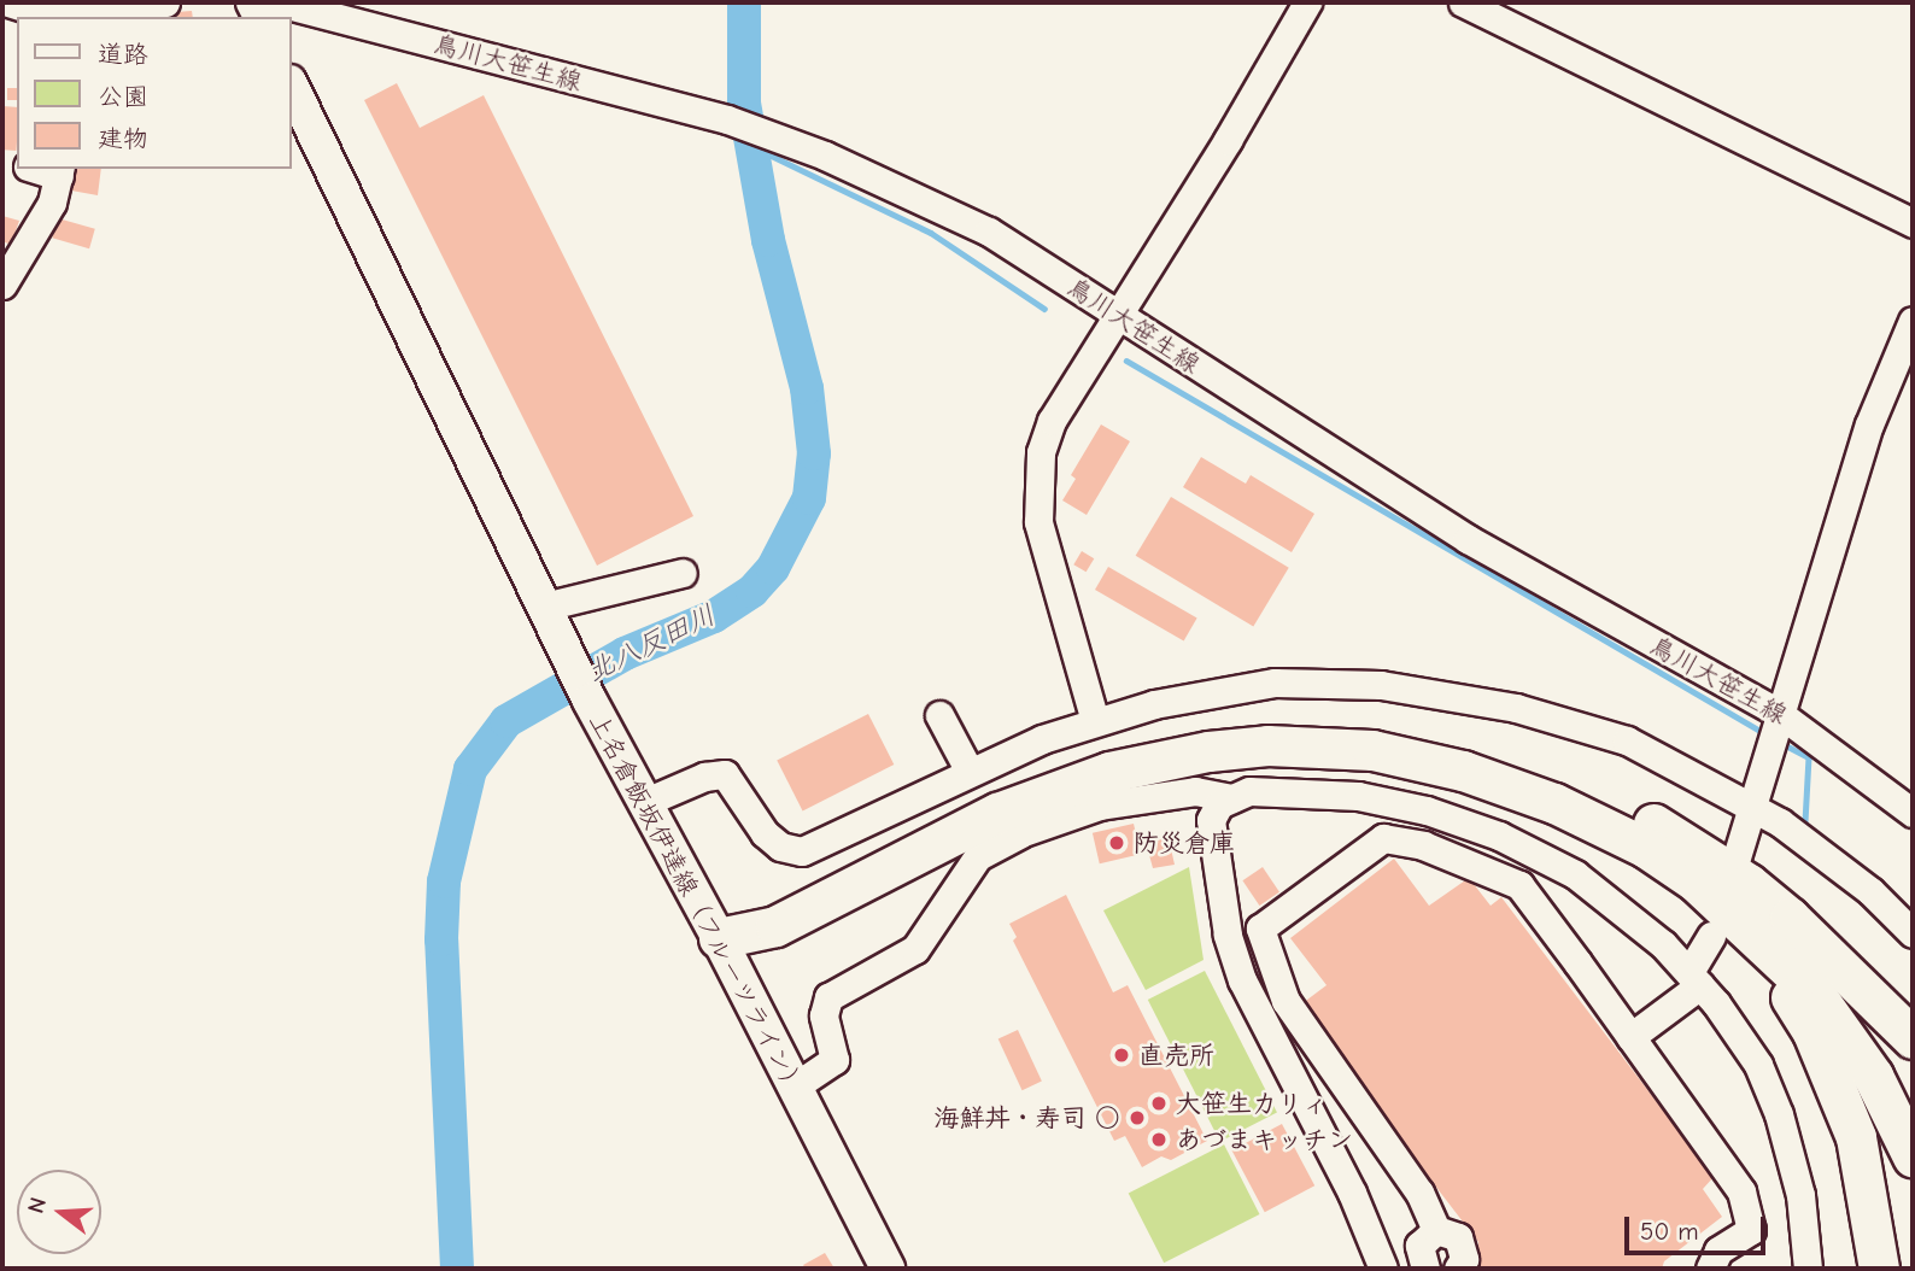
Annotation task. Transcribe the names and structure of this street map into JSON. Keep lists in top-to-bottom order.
{
  "streets": {
    "main road": ["上名倉飯坂伊達線（フルーツライン）"],
    "street": ["鳥川大笹生線"]
  },
  "water": ["北八反田川"],
  "places": [
    "防災倉庫",
    "直売所",
    "大笹生カリィ",
    "海鮮丼・寿司 ○",
    "あづまキッチン"
  ],
  "legend": ["道路", "公園", "建物"],
  "scale_bar": "50 m",
  "north": "left"
}
